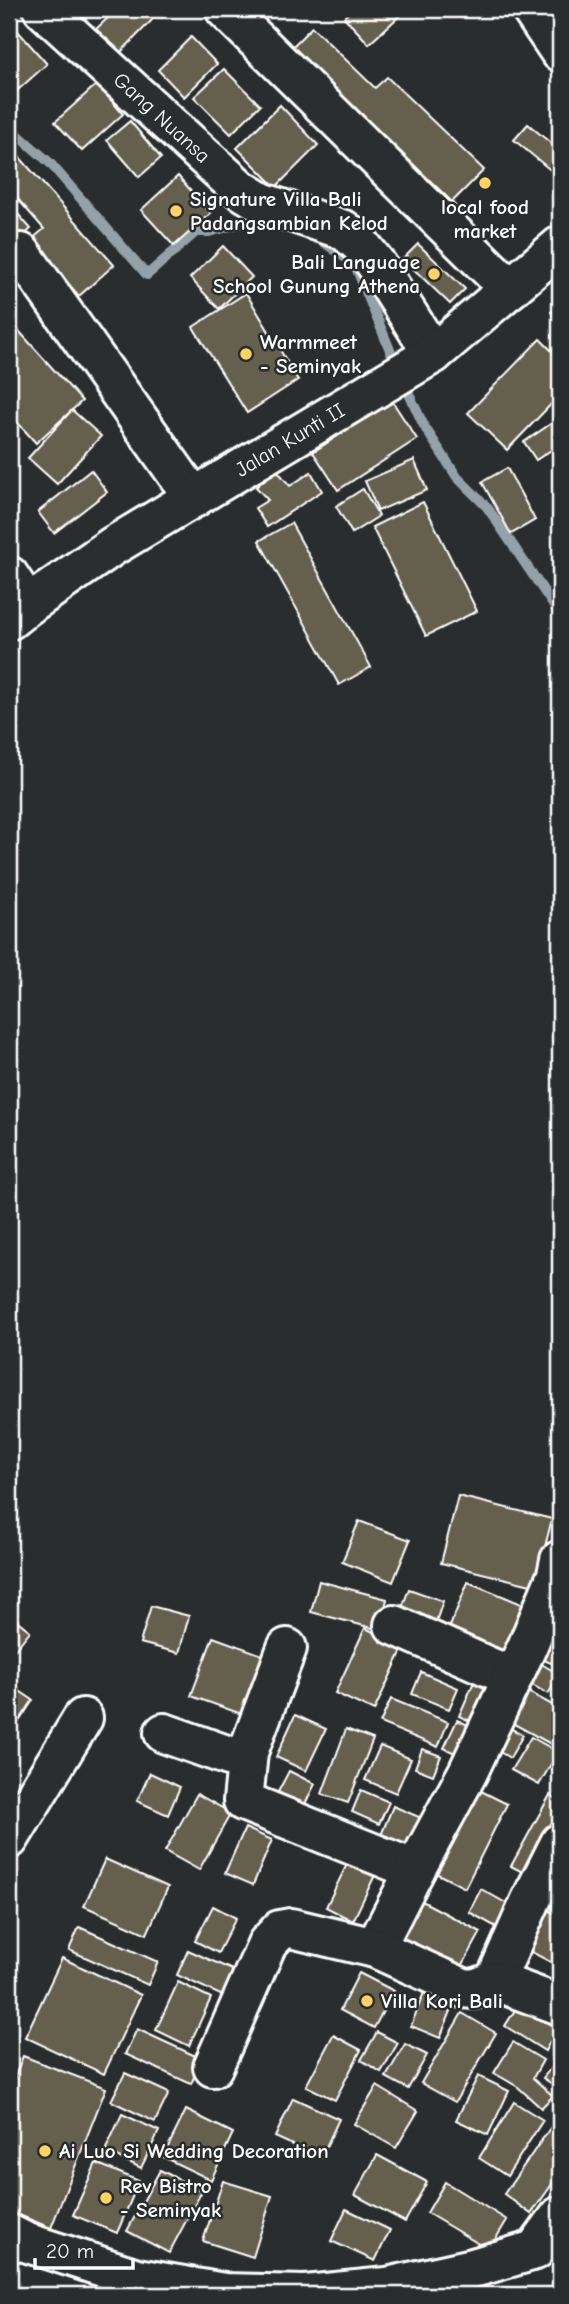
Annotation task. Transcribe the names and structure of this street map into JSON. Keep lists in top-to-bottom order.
{
  "streets": {
    "street": ["Gang Nuansa", "Jalan Kunti II"]
  },
  "crossings": [
    ["Gang Nuansa", "Jalan Kunti II"]
  ],
  "places": [
    "local food market",
    "Signature Villa Bali Padangsambian Kelod",
    "Bali Language School Gunung Athena",
    "Warmmeet - Seminyak",
    "Villa Kori Bali",
    "Ai Luo Si Wedding Decoration",
    "Rev Bistro - Seminyak"
  ],
  "scale_bar": "20 m"
}
